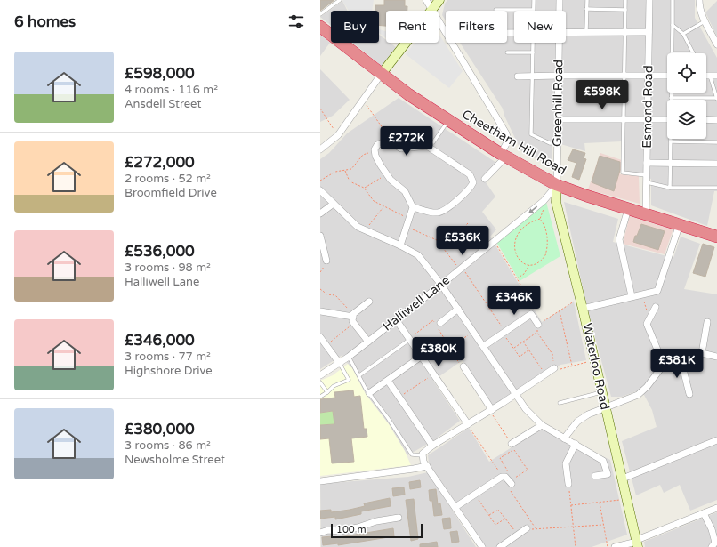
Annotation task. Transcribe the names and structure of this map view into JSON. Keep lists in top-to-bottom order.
{
  "streets": {
    "highway": ["Cheetham Hill Road"],
    "main road": ["Waterloo Road"],
    "street": ["Greenhill Road", "Esmond Road", "Halliwell Lane"]
  },
  "crossings": [
    ["Greenhill Road", "Cheetham Hill Road"],
    ["Greenhill Road", "Halliwell Lane"],
    ["Greenhill Road", "Waterloo Road"],
    ["Esmond Road", "Cheetham Hill Road"],
    ["Cheetham Hill Road", "Halliwell Lane"],
    ["Cheetham Hill Road", "Waterloo Road"],
    ["Halliwell Lane", "Waterloo Road"]
  ],
  "scale_bar": "100 m",
  "page": {
    "heading": "6 homes",
    "chip": [
      "Buy",
      "Rent",
      "Filters",
      "New"
    ],
    "list": [
      {
        "name": "£598,000",
        "note": "4 rooms · 116 m² · Ansdell Street"
      },
      {
        "name": "£272,000",
        "note": "2 rooms · 52 m² · Broomfield Drive"
      },
      {
        "name": "£536,000",
        "note": "3 rooms · 98 m² · Halliwell Lane"
      },
      {
        "name": "£346,000",
        "note": "3 rooms · 77 m² · Highshore Drive"
      },
      {
        "name": "£380,000",
        "note": "3 rooms · 86 m² · Newsholme Street"
      }
    ],
    "price": [
      "£598K",
      "£272K",
      "£536K",
      "£346K",
      "£380K",
      "£381K"
    ],
    "scale": "100 m"
  }
}
